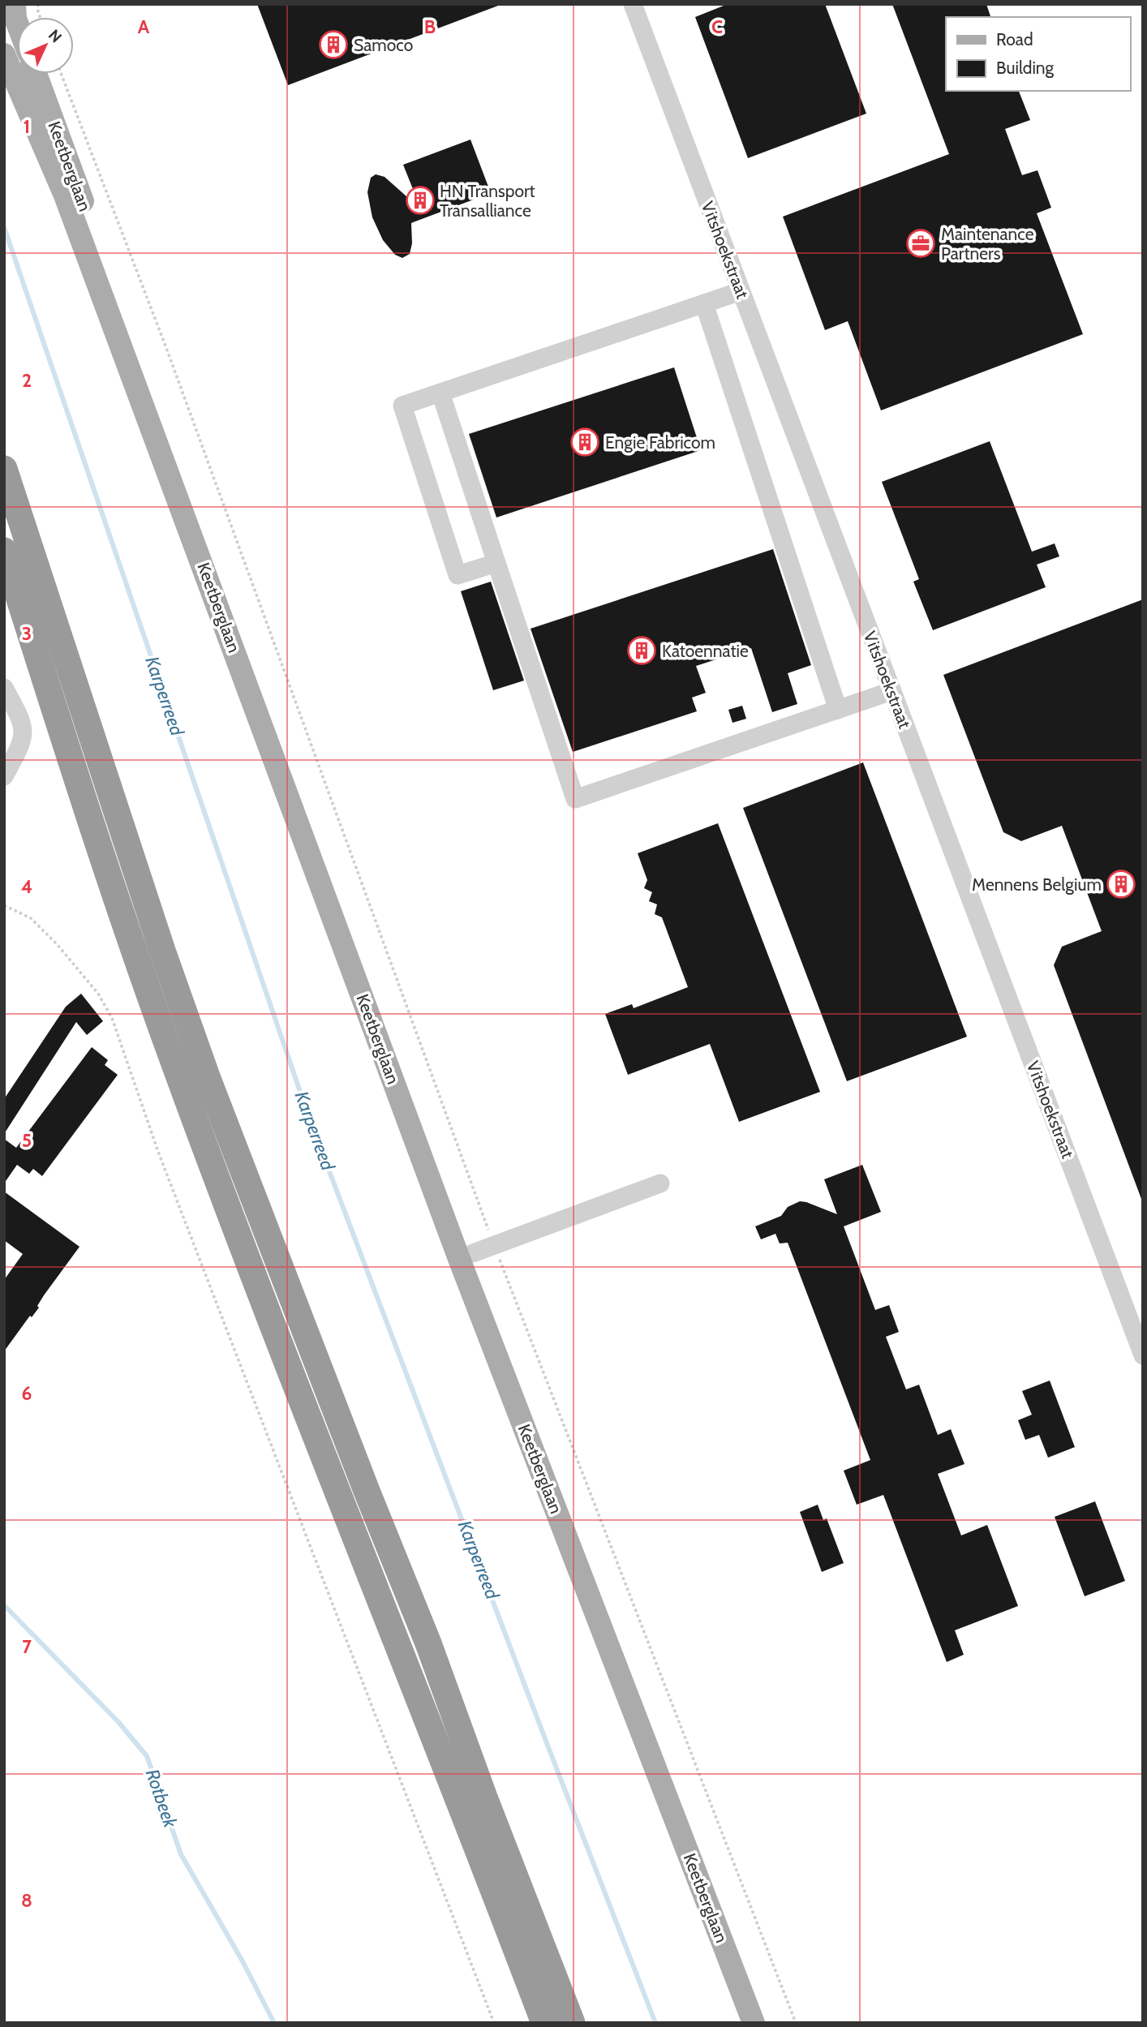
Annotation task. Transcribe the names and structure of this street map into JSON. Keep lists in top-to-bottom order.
{
  "streets": {
    "main road": ["Keetberglaan"],
    "street": ["Vitshoekstraat"]
  },
  "water": ["Karperreed", "Rotbeek"],
  "places": {
    "building": [
      "Samoco",
      "HN Transport Transalliance",
      "Engie Fabricom",
      "Katoennatie",
      "Mennens Belgium"
    ],
    "office": ["Maintenance Partners"]
  },
  "legend": ["Road", "Building"],
  "north": "top right",
  "grid": {
    "columns": ["A", "B", "C"],
    "rows": [
      "1",
      "2",
      "3",
      "4",
      "5",
      "6",
      "7",
      "8"
    ]
  }
}
